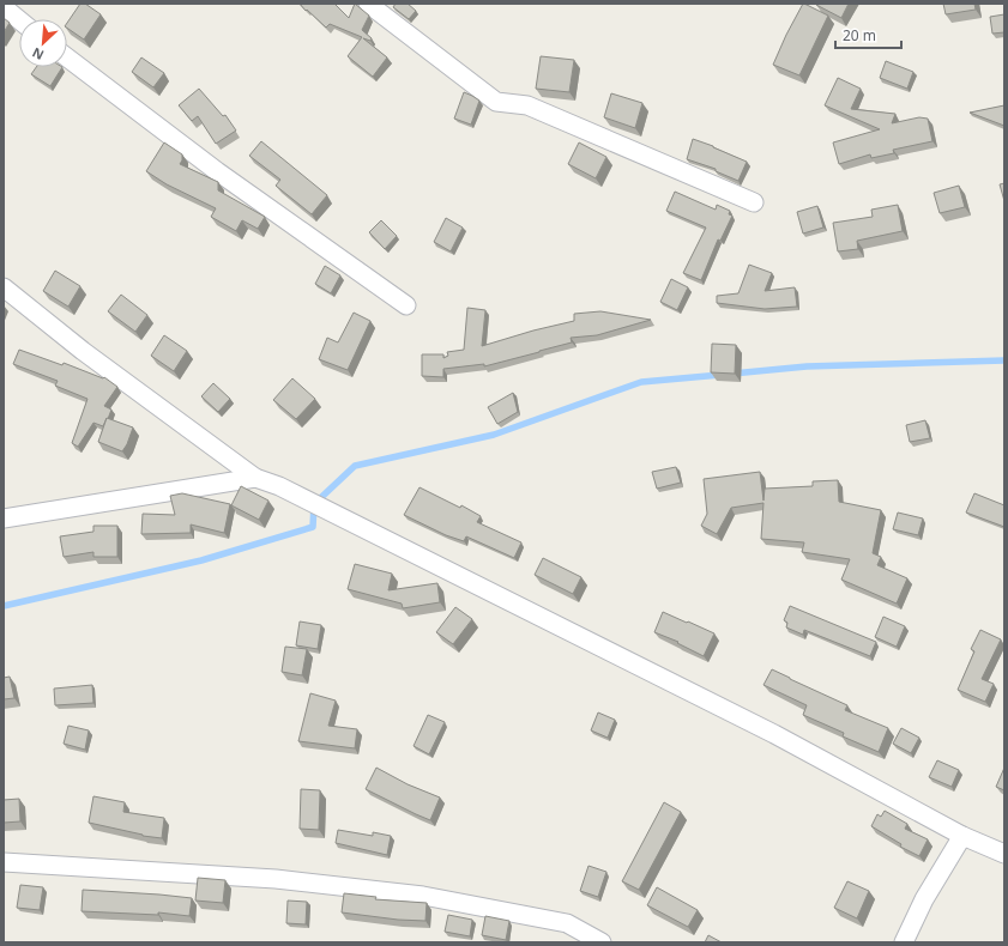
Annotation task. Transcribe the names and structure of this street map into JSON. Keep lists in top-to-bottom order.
{
  "scale_bar": "20 m",
  "north": "bottom left"
}
